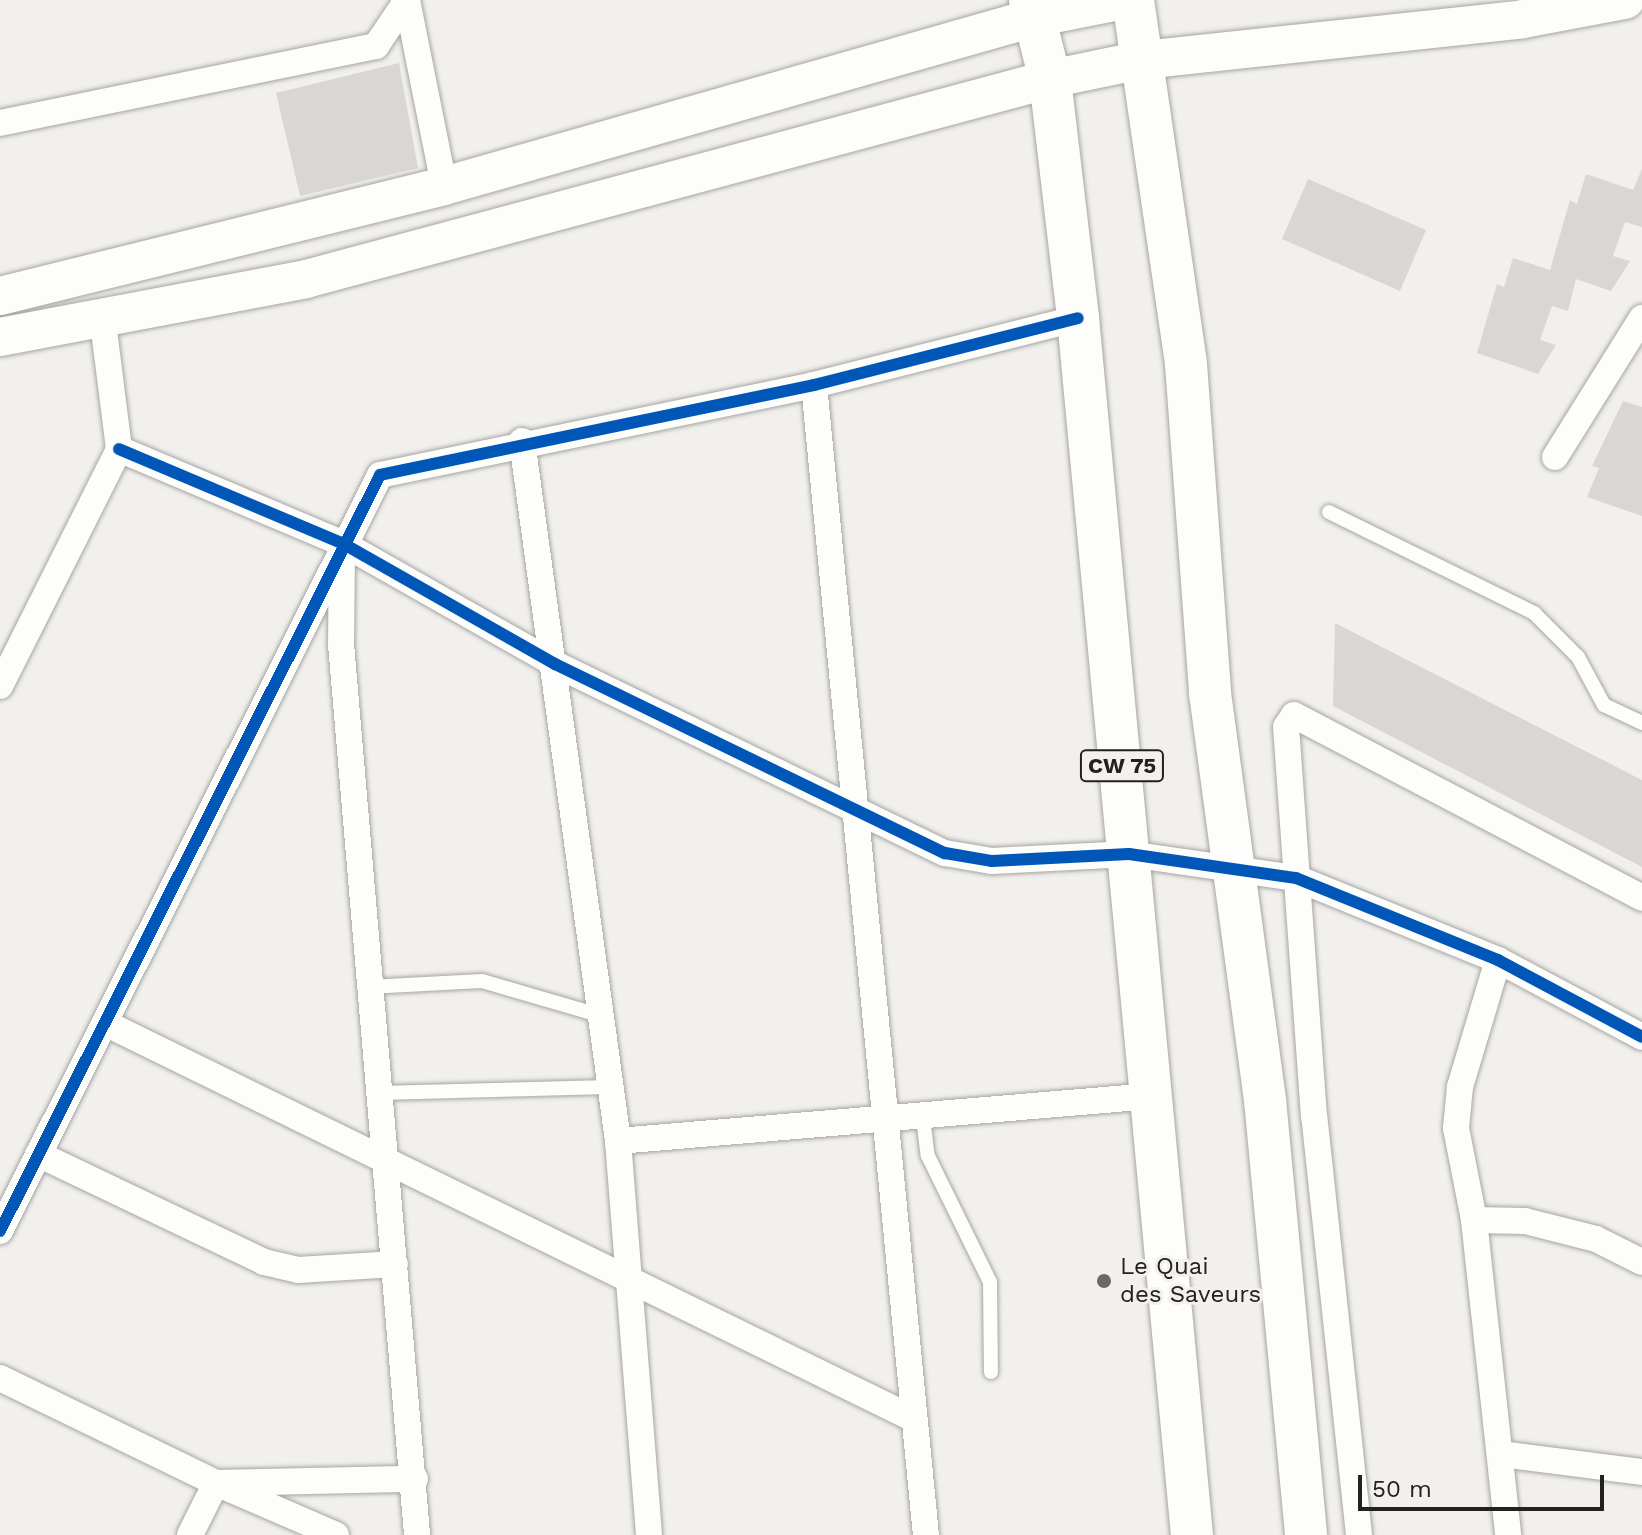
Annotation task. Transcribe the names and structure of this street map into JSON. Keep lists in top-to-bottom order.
{
  "streets": {
    "main road": ["CW 75"]
  },
  "places": ["Le Quai des Saveurs"],
  "scale_bar": "50 m"
}
